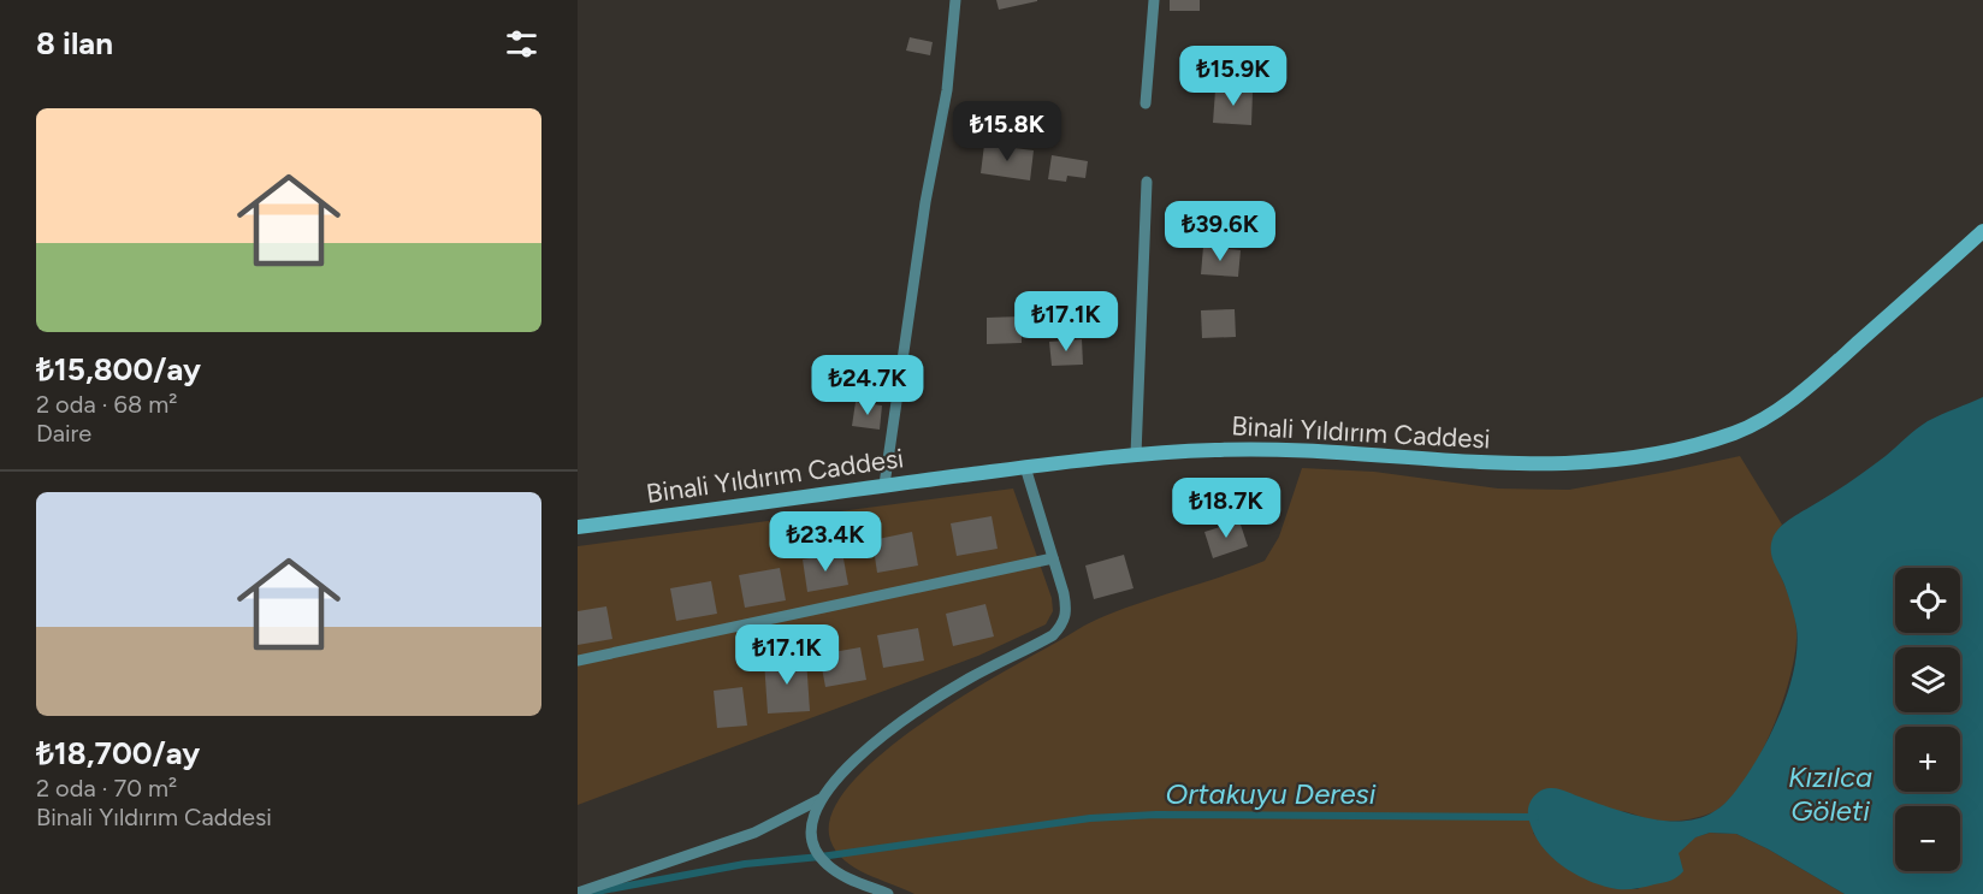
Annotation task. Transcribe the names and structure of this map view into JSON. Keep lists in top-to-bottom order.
{
  "streets": {
    "street": ["Binali Yıldırım Caddesi"]
  },
  "water": ["Kızılca Göleti", "Ortakuyu Deresi"],
  "page": {
    "heading": "8 ilan",
    "price": [
      "₺15.9K",
      "₺15.8K",
      "₺39.6K",
      "₺17.1K",
      "₺24.7K",
      "₺18.7K",
      "₺23.4K",
      "₺17.1K"
    ],
    "list": [
      {
        "name": "₺15,800/ay",
        "note": "2 oda · 68 m² · Daire"
      },
      {
        "name": "₺18,700/ay",
        "note": "2 oda · 70 m² · Binali Yıldırım Caddesi"
      }
    ],
    "map_buttons": ["+", "−"]
  }
}
